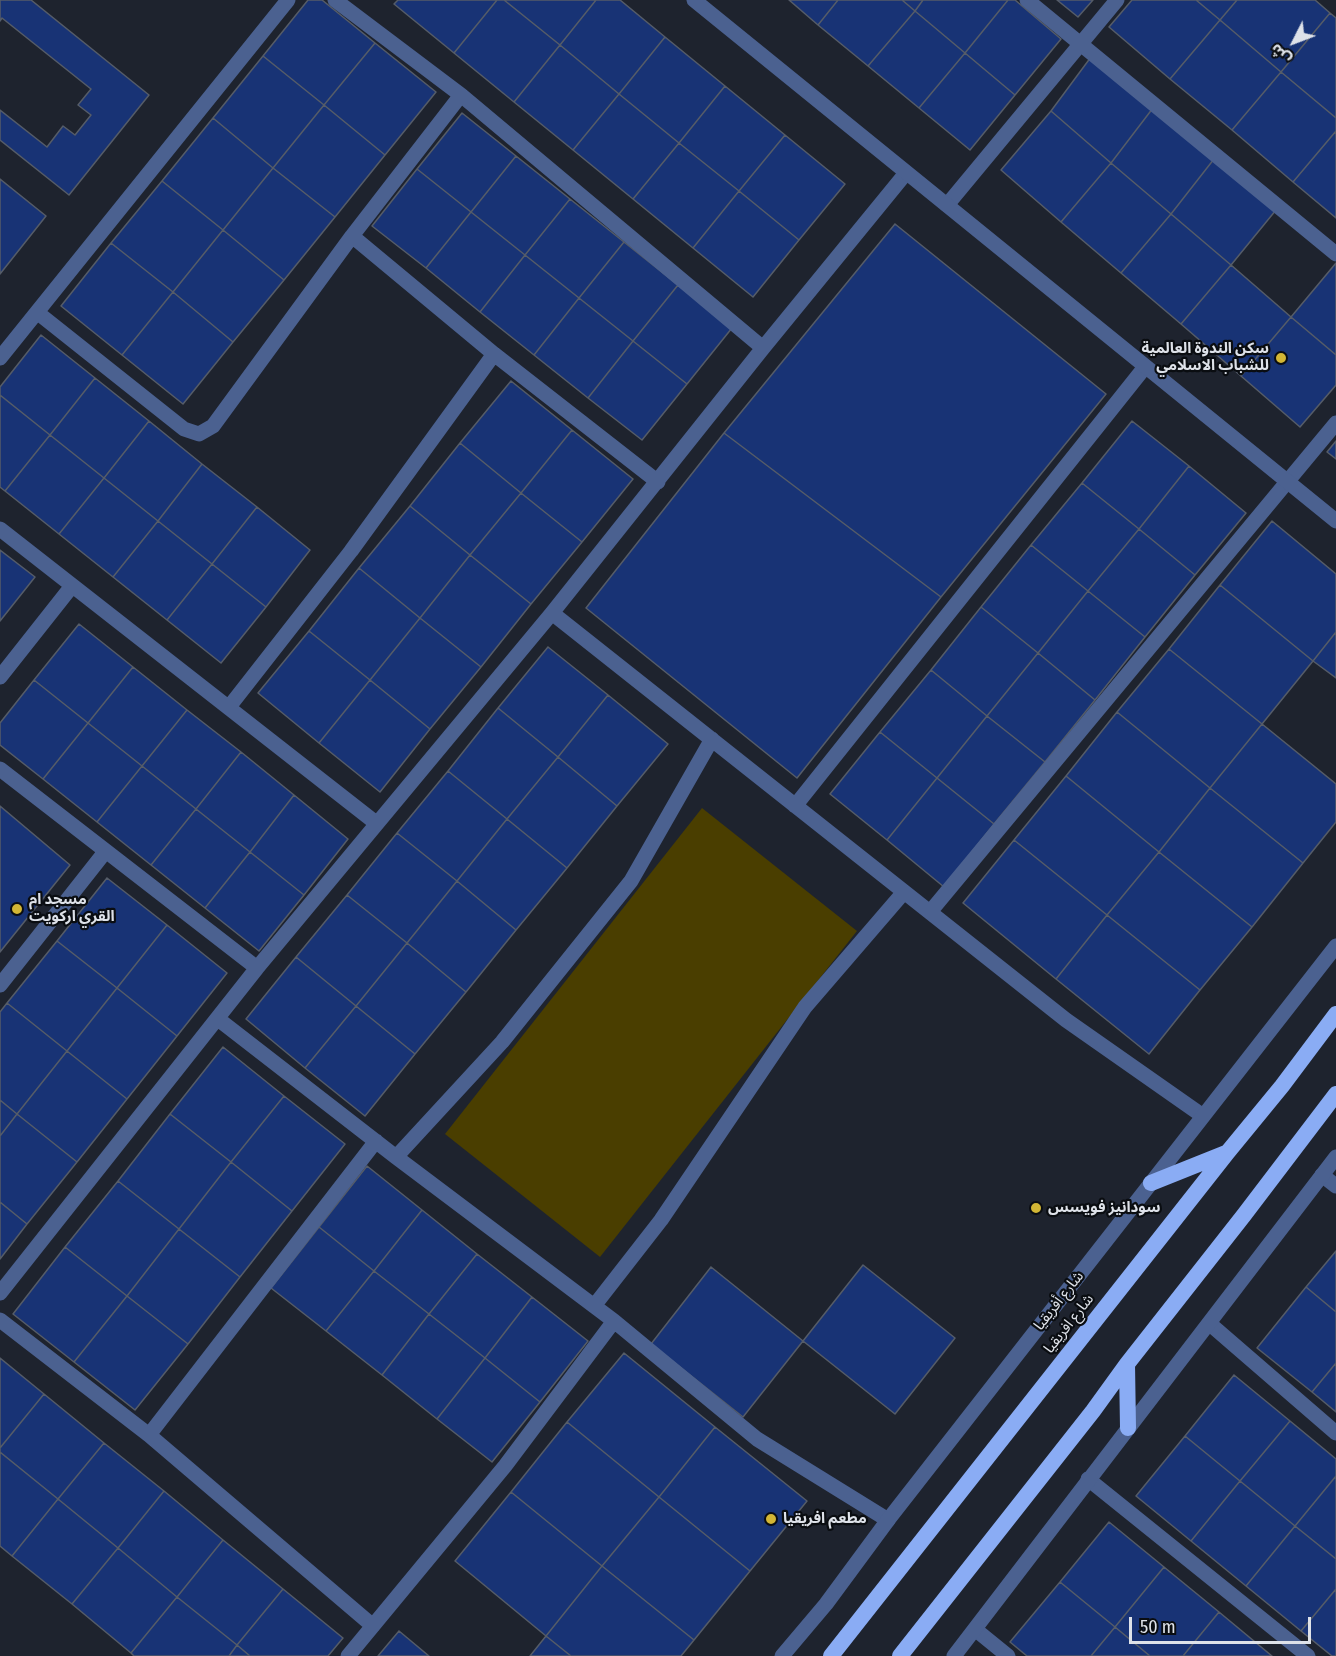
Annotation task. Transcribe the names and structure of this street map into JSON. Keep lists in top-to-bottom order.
{
  "streets": {
    "highway": ["شارع افريقيا"],
    "street": ["شارع أفريقيا"]
  },
  "places": [
    "سكن الندوة العالمية للشباب الاسلامي",
    "مسجد ام القري اركويت",
    "سودانيز فويسس",
    "مطعم افريقيا"
  ],
  "scale_bar": "50 m",
  "north": "bottom left"
}
